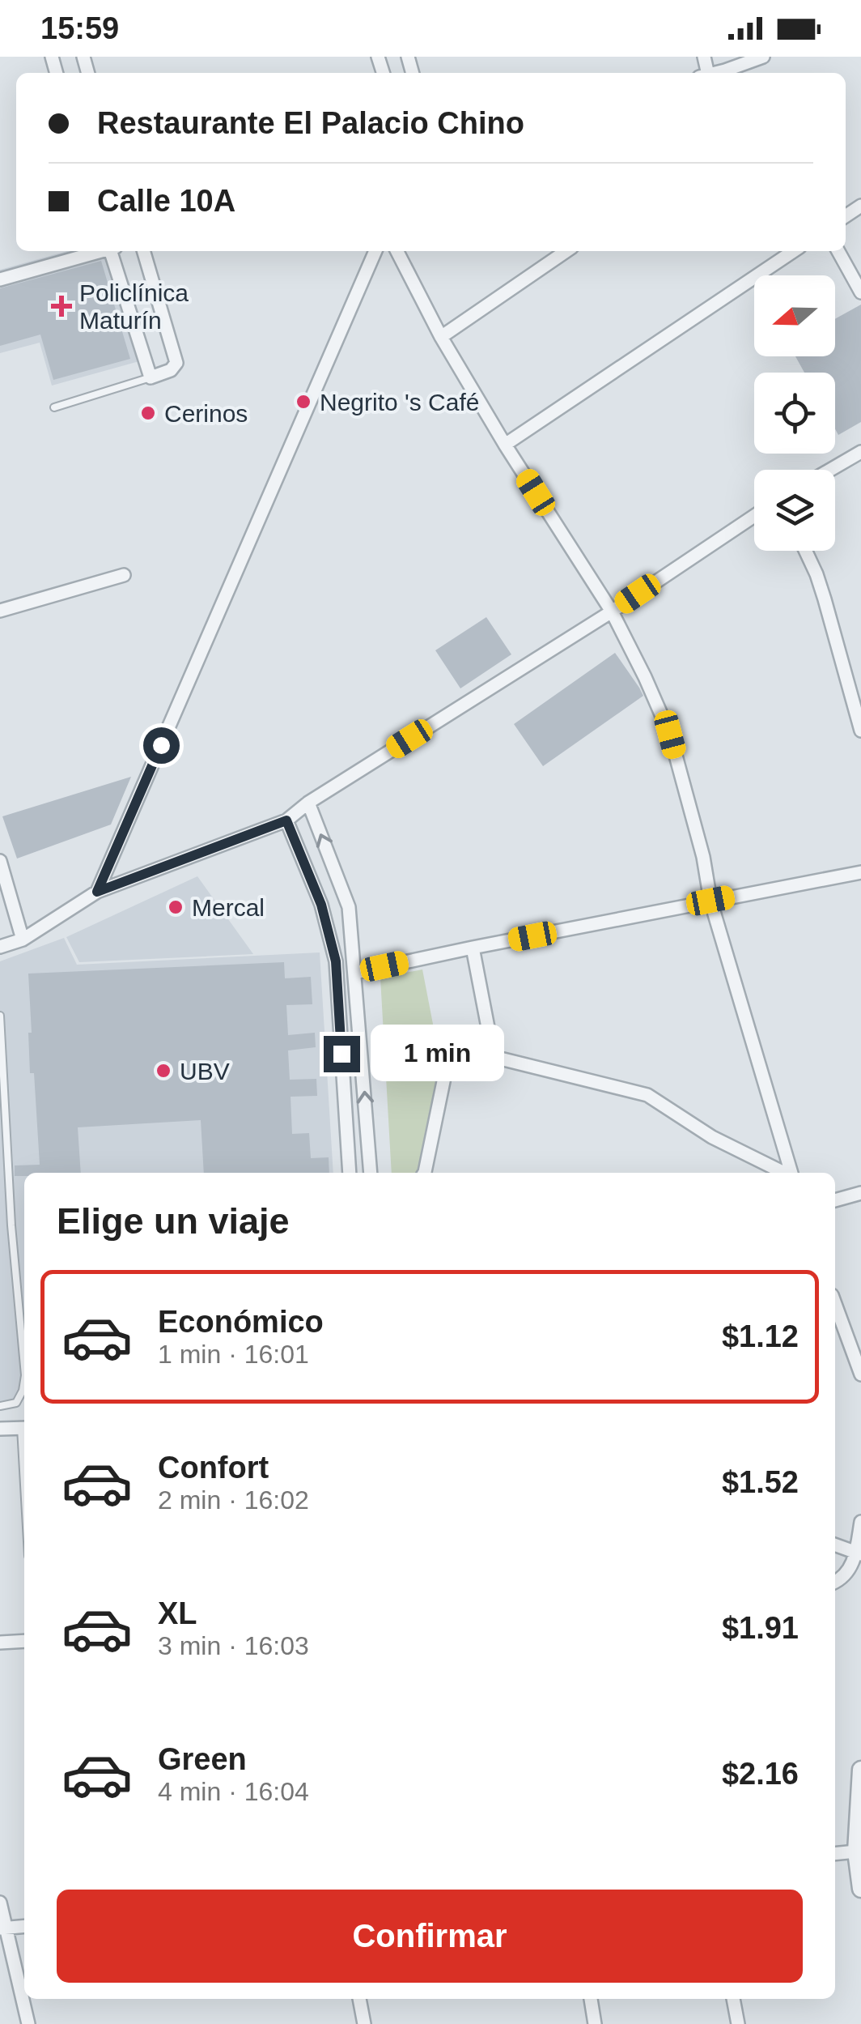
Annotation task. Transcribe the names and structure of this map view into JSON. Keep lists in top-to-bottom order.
{
  "places": {
    "health": ["Policlínica Maturín"],
    "other": [
      "Negrito 's Café",
      "Cerinos",
      "Mercal",
      "UBV"
    ]
  },
  "north": "left",
  "page": {
    "status": "15:59",
    "banner": ["Restaurante El Palacio Chino", "Calle 10A"],
    "bubble": "1 min",
    "heading": "Elige un viaje",
    "list": [
      {
        "name": "Económico",
        "note": "1 min · 16:01",
        "value": "$1.12"
      },
      {
        "name": "Confort",
        "note": "2 min · 16:02",
        "value": "$1.52"
      },
      {
        "name": "XL",
        "note": "3 min · 16:03",
        "value": "$1.91"
      },
      {
        "name": "Green",
        "note": "4 min · 16:04",
        "value": "$2.16"
      }
    ],
    "buttons": "Confirmar"
  }
}
